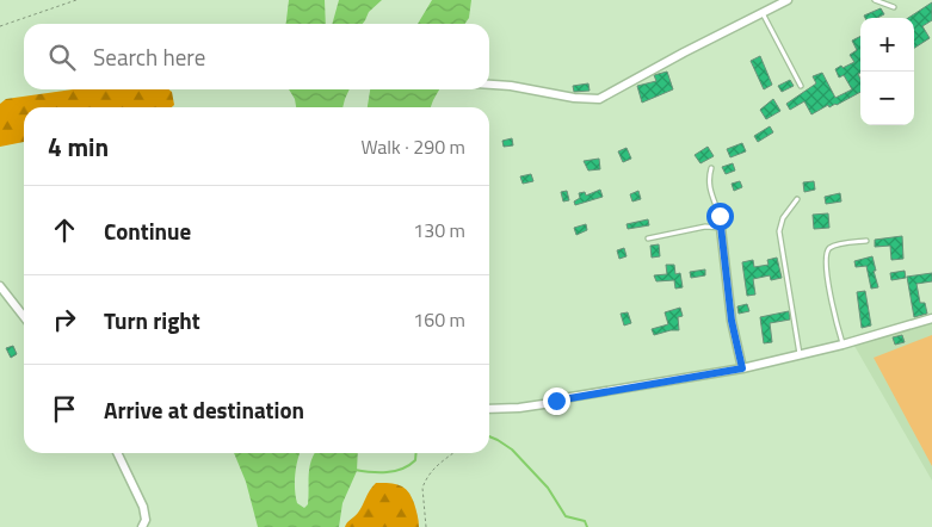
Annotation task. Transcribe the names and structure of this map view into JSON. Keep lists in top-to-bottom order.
{
  "page": {
    "map_buttons": ["+", "−"],
    "search": "Search here",
    "heading": ["4 min", "Walk · 290 m"],
    "list": [
      ["Continue", "130 m"],
      ["Turn right", "160 m"],
      "Arrive at destination"
    ]
  }
}
